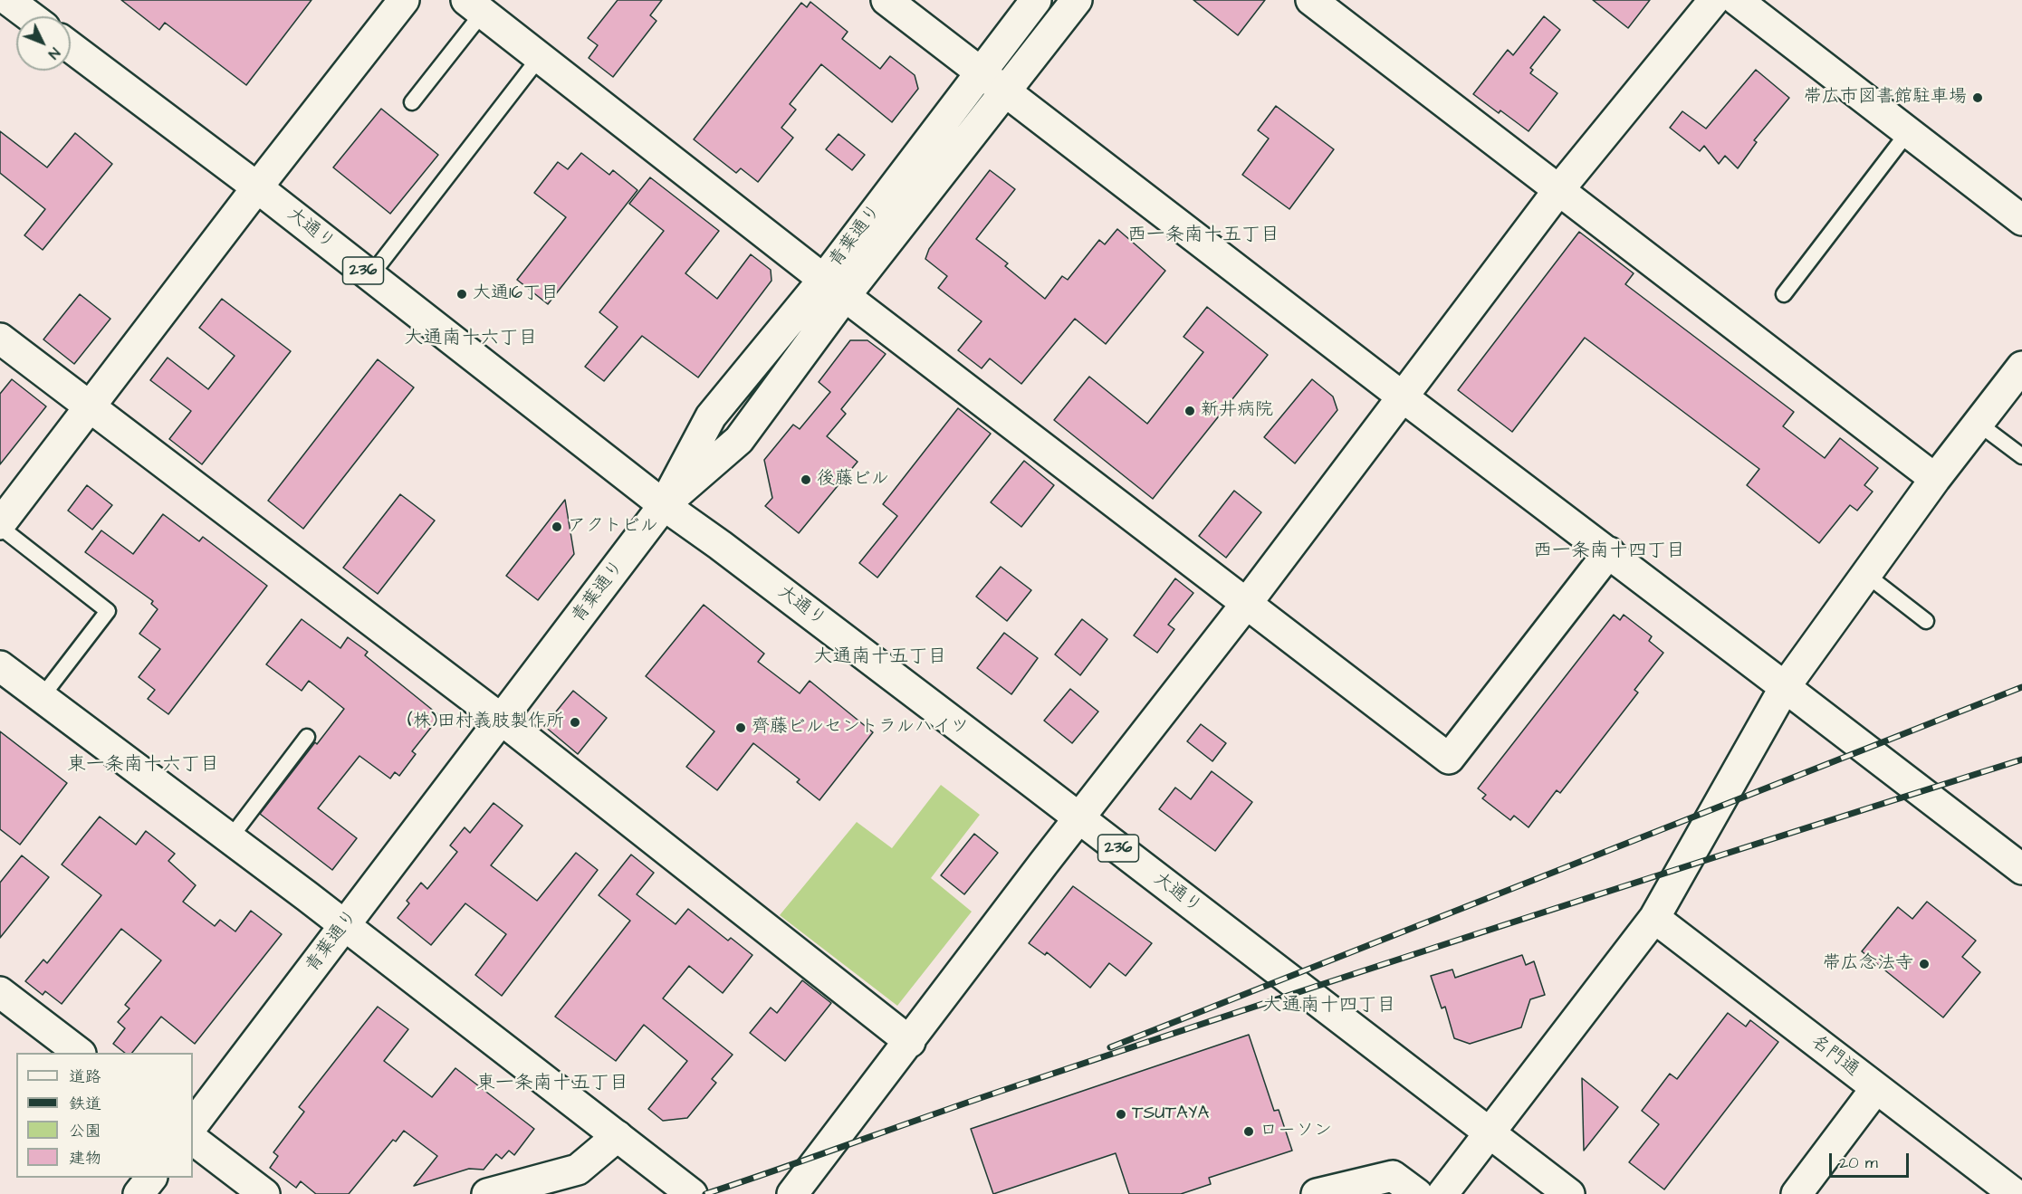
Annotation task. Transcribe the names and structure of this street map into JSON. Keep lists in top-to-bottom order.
{
  "streets": {
    "main road": [
      "大通り",
      "青葉通り",
      "236",
      "名門通"
    ]
  },
  "crossings": [
    ["大通り", "青葉通り"]
  ],
  "districts": [
    "西一条南十五丁目",
    "大通南十六丁目",
    "西一条南十四丁目",
    "大通南十五丁目",
    "東一条南十六丁目",
    "大通南十四丁目",
    "東一条南十五丁目"
  ],
  "places": [
    "帯広市図書館駐車場",
    "大通16丁目",
    "新井病院",
    "後藤ビル",
    "アクトビル",
    "(株)田村義肢製作所",
    "齊藤ビルセントラルハイツ",
    "帯広念法寺",
    "TSUTAYA",
    "ローソン"
  ],
  "legend": [
    "道路",
    "鉄道",
    "公園",
    "建物"
  ],
  "scale_bar": "20 m",
  "north": "bottom right"
}
